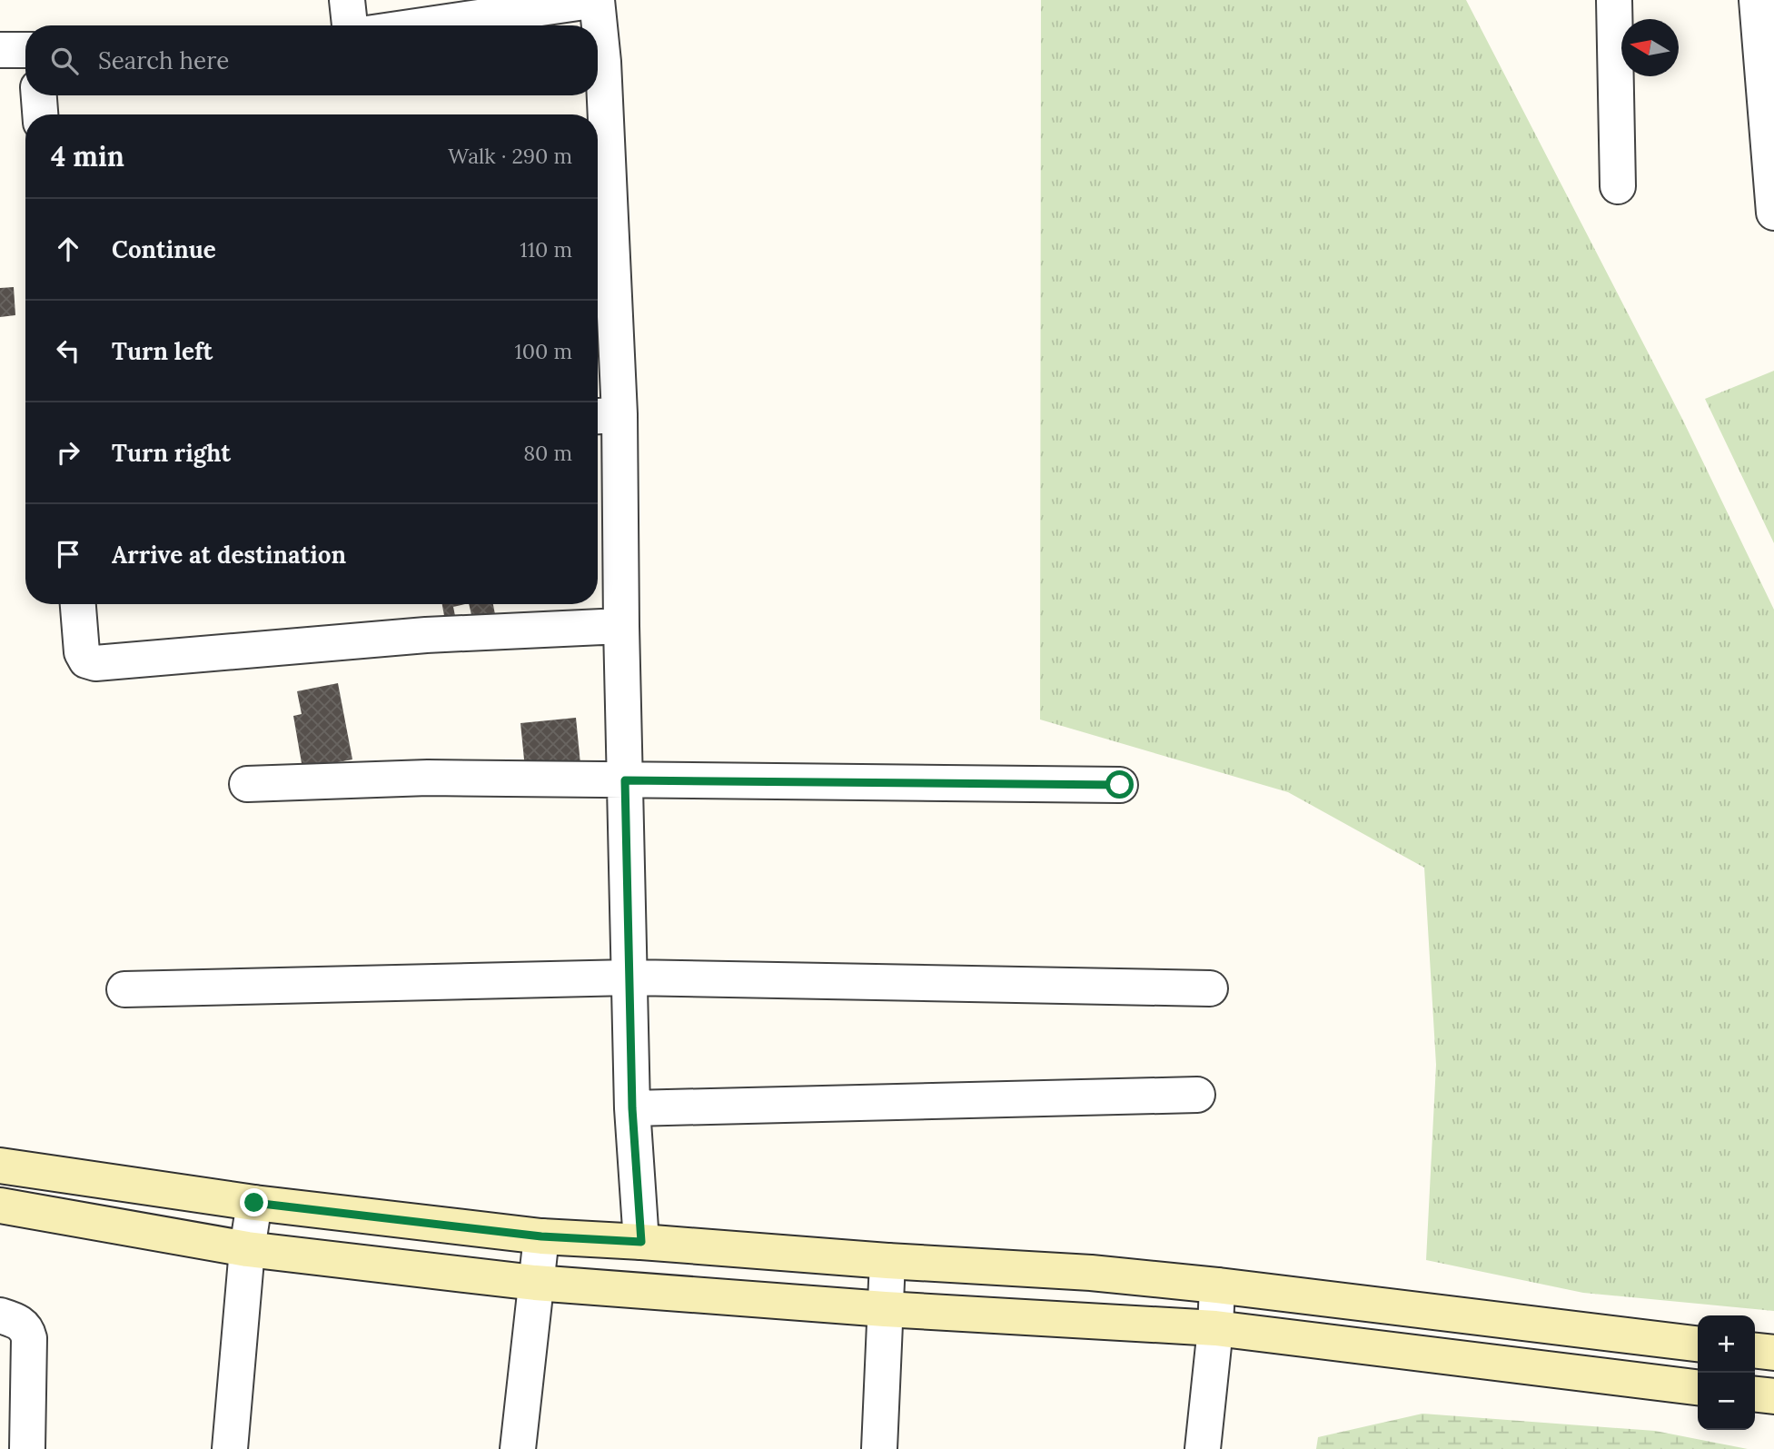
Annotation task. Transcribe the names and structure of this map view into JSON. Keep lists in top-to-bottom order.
{
  "north": "left",
  "page": {
    "search": "Search here",
    "heading": ["4 min", "Walk · 290 m"],
    "list": [
      ["Continue", "110 m"],
      ["Turn left", "100 m"],
      ["Turn right", "80 m"],
      "Arrive at destination"
    ],
    "map_buttons": ["+", "−"]
  }
}
